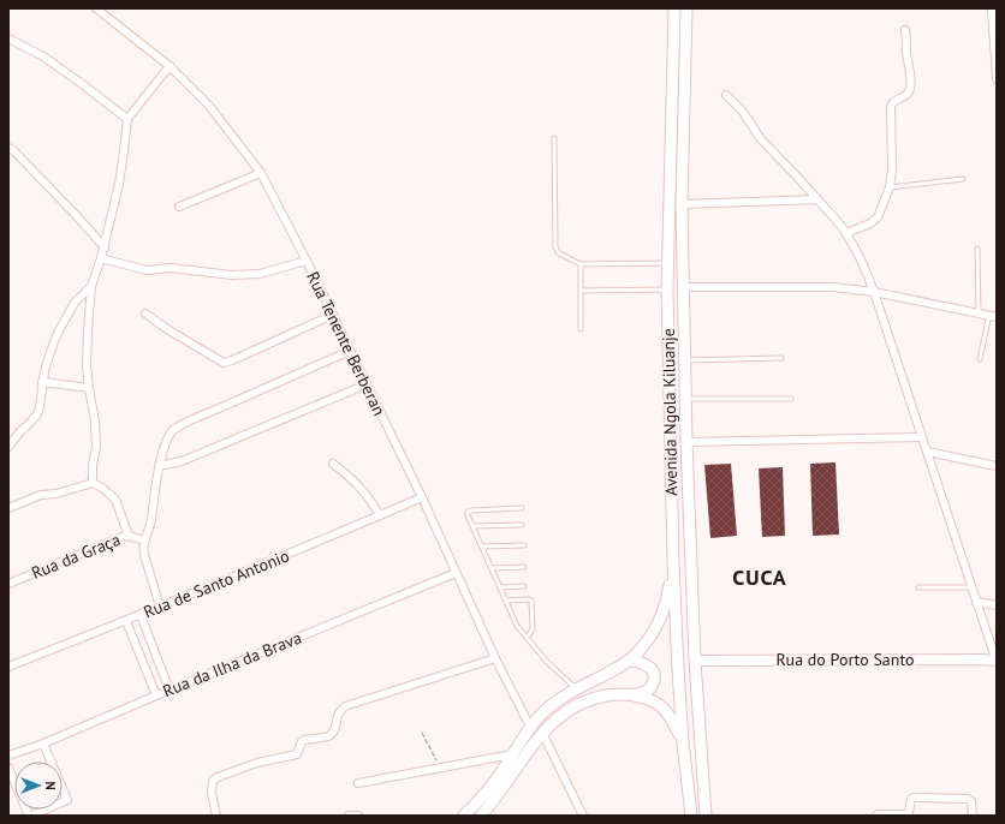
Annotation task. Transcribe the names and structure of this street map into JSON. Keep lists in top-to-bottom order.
{
  "streets": {
    "main road": ["Avenida Ngola Kiluanje"],
    "street": [
      "Rua Tenente Berberan",
      "Rua da Graça",
      "Rua de Santo Antonio",
      "Rua do Porto Santo",
      "Rua da Ilha da Brava"
    ]
  },
  "crossings": [
    ["Rua Tenente Berberan", "Rua de Santo Antonio"],
    ["Rua Tenente Berberan", "Rua da Ilha da Brava"],
    ["Avenida Ngola Kiluanje", "Rua do Porto Santo"]
  ],
  "districts": ["CUCA"],
  "north": "right"
}
